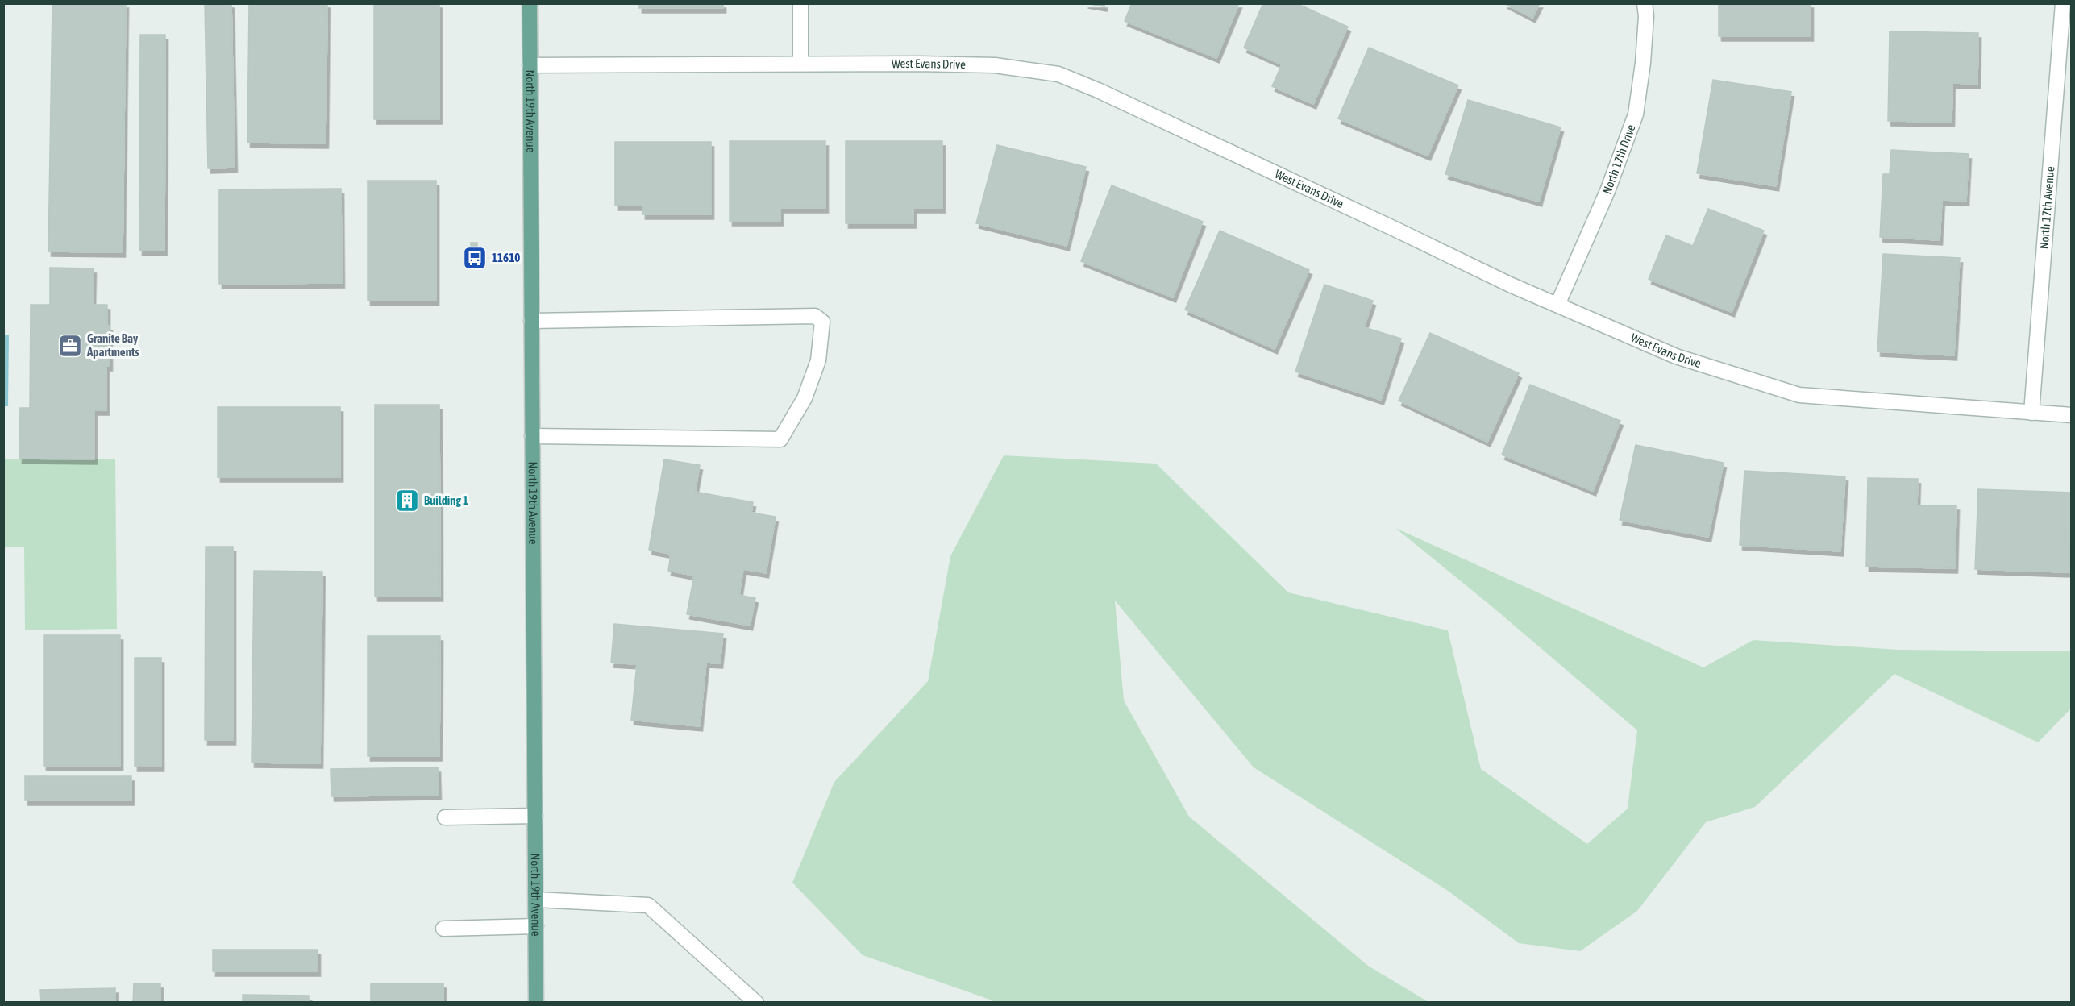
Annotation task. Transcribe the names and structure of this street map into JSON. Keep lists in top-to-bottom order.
{
  "streets": {
    "main road": ["North 19th Avenue"],
    "street": ["West Evans Drive", "North 17th Drive", "North 17th Avenue"]
  },
  "crossings": [
    ["West Evans Drive", "North 19th Avenue"],
    ["West Evans Drive", "North 17th Drive"],
    ["West Evans Drive", "North 17th Avenue"]
  ],
  "places": {
    "bus stop": ["11610"],
    "office": ["Granite Bay Apartments"],
    "building": ["Building 1"]
  }
}
